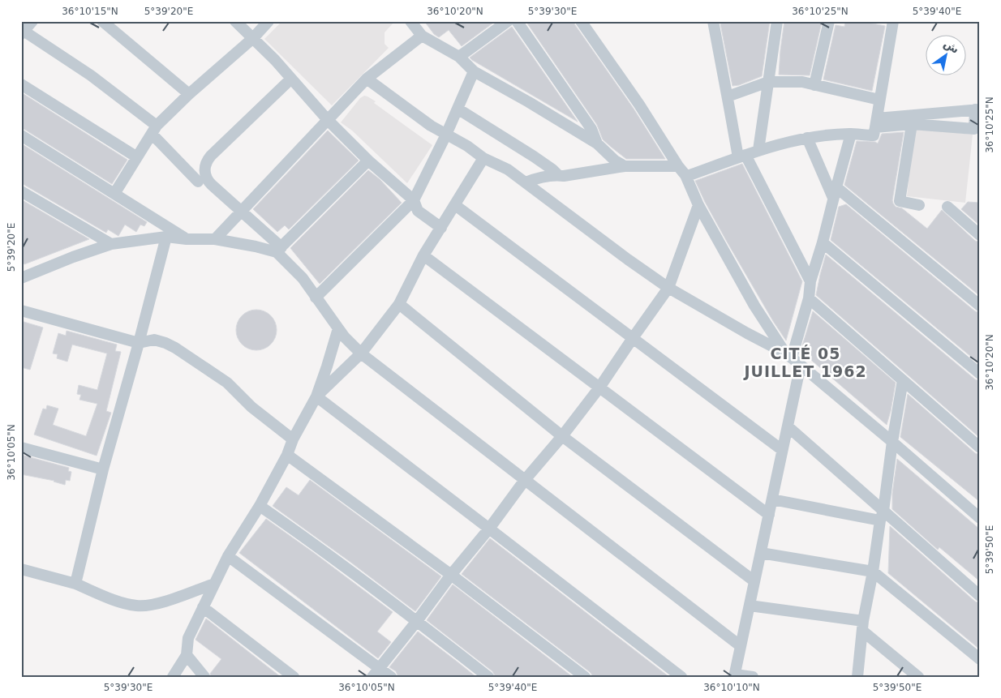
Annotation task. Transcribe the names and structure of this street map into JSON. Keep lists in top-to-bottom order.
{
  "districts": ["CITÉ 05 JUILLET 1962"],
  "north": "top right",
  "coordinates": [
    "36°10'15\"N",
    "5°39'20\"E",
    "36°10'20\"N",
    "5°39'30\"E",
    "36°10'25\"N",
    "5°39'40\"E",
    "36°10'05\"N",
    "5°39'50\"E",
    "36°10'10\"N"
  ]
}
